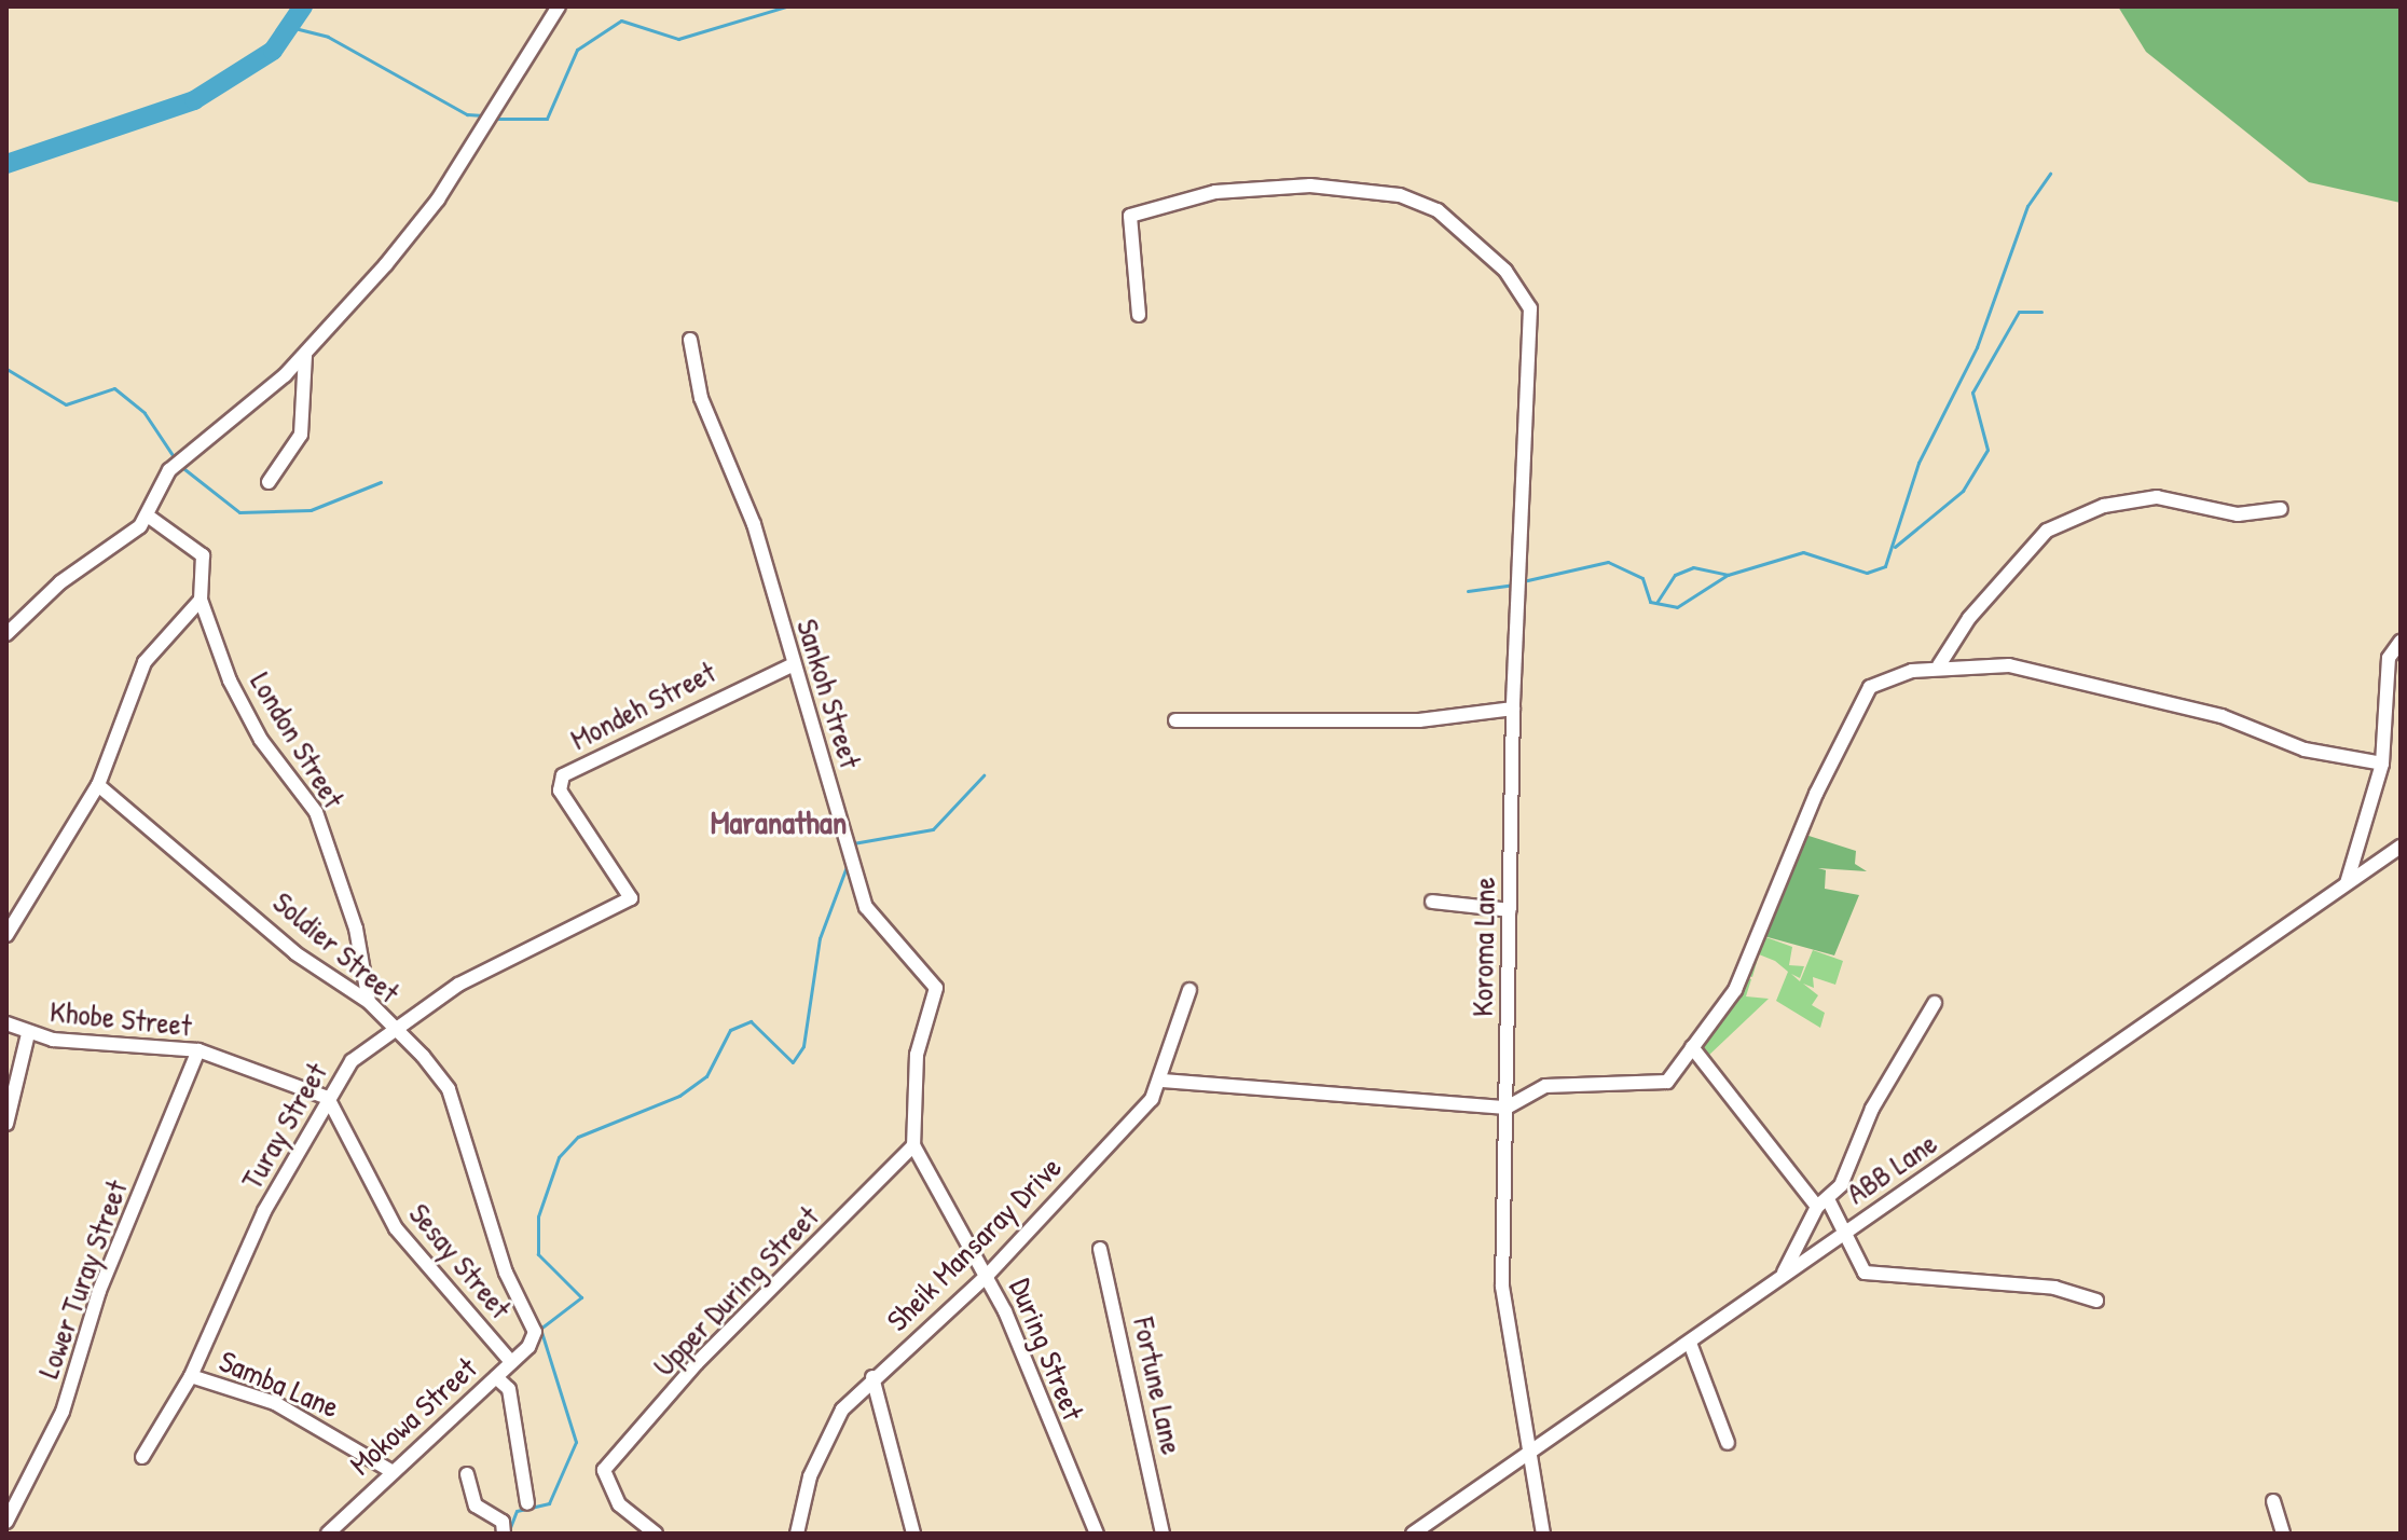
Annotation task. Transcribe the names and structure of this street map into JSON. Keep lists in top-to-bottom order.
{
  "streets": {
    "street": [
      "Sankoh Street",
      "Mondeh Street",
      "London Street",
      "Soldier Street",
      "Koroma Lane",
      "Khobe Street",
      "Turay Street",
      "ABB Lane",
      "Sheik Mansaray Drive",
      "Sesay Street",
      "Lower Turay Street",
      "Upper During Street",
      "During Street",
      "Samba Lane",
      "Fortune Lane",
      "Mokowa Street"
    ]
  },
  "crossings": [
    ["Sankoh Street", "Mondeh Street"],
    ["Sankoh Street", "Upper During Street"],
    ["Sankoh Street", "During Street"],
    ["Mondeh Street", "Turay Street"],
    ["London Street", "Soldier Street"],
    ["Soldier Street", "Turay Street"],
    ["Soldier Street", "Mokowa Street"],
    ["Koroma Lane", "ABB Lane"],
    ["Khobe Street", "Turay Street"],
    ["Khobe Street", "Sesay Street"],
    ["Khobe Street", "Lower Turay Street"],
    ["Turay Street", "Sesay Street"],
    ["Turay Street", "Samba Lane"],
    ["Sheik Mansaray Drive", "During Street"],
    ["Sesay Street", "Mokowa Street"],
    ["Upper During Street", "During Street"],
    ["Samba Lane", "Mokowa Street"]
  ],
  "districts": ["Maranathan"]
}
